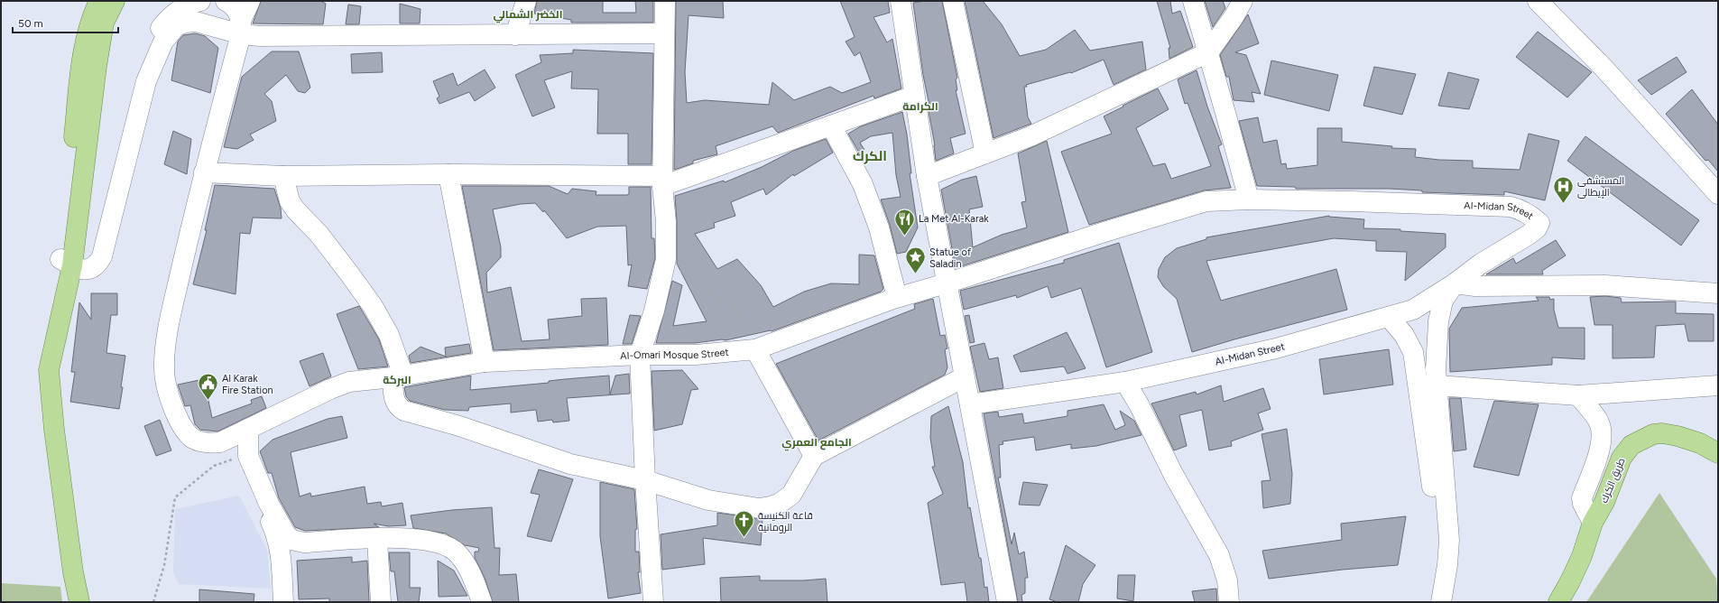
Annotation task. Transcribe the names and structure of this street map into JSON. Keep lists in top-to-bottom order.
{
  "streets": {
    "main road": ["طريق الكرك"],
    "street": ["AI-Midan Street", "AI-Omari Mosque Street"]
  },
  "crossings": [
    ["AI-Midan Street", "AI-Omari Mosque Street"]
  ],
  "districts": [
    "الخضر الشمالي",
    "الكرامة",
    "الكرك",
    "البركة",
    "الجامع العمري"
  ],
  "places": {
    "hospital": ["المستشفى الإيطالى"],
    "restaurant": ["La Met Al-Karak"],
    "place": ["Statue of Saladin"],
    "public building": ["Al Karak Fire Station"],
    "church": ["قاعة الكنيسة الرومانية"]
  },
  "scale_bar": "50 m"
}
